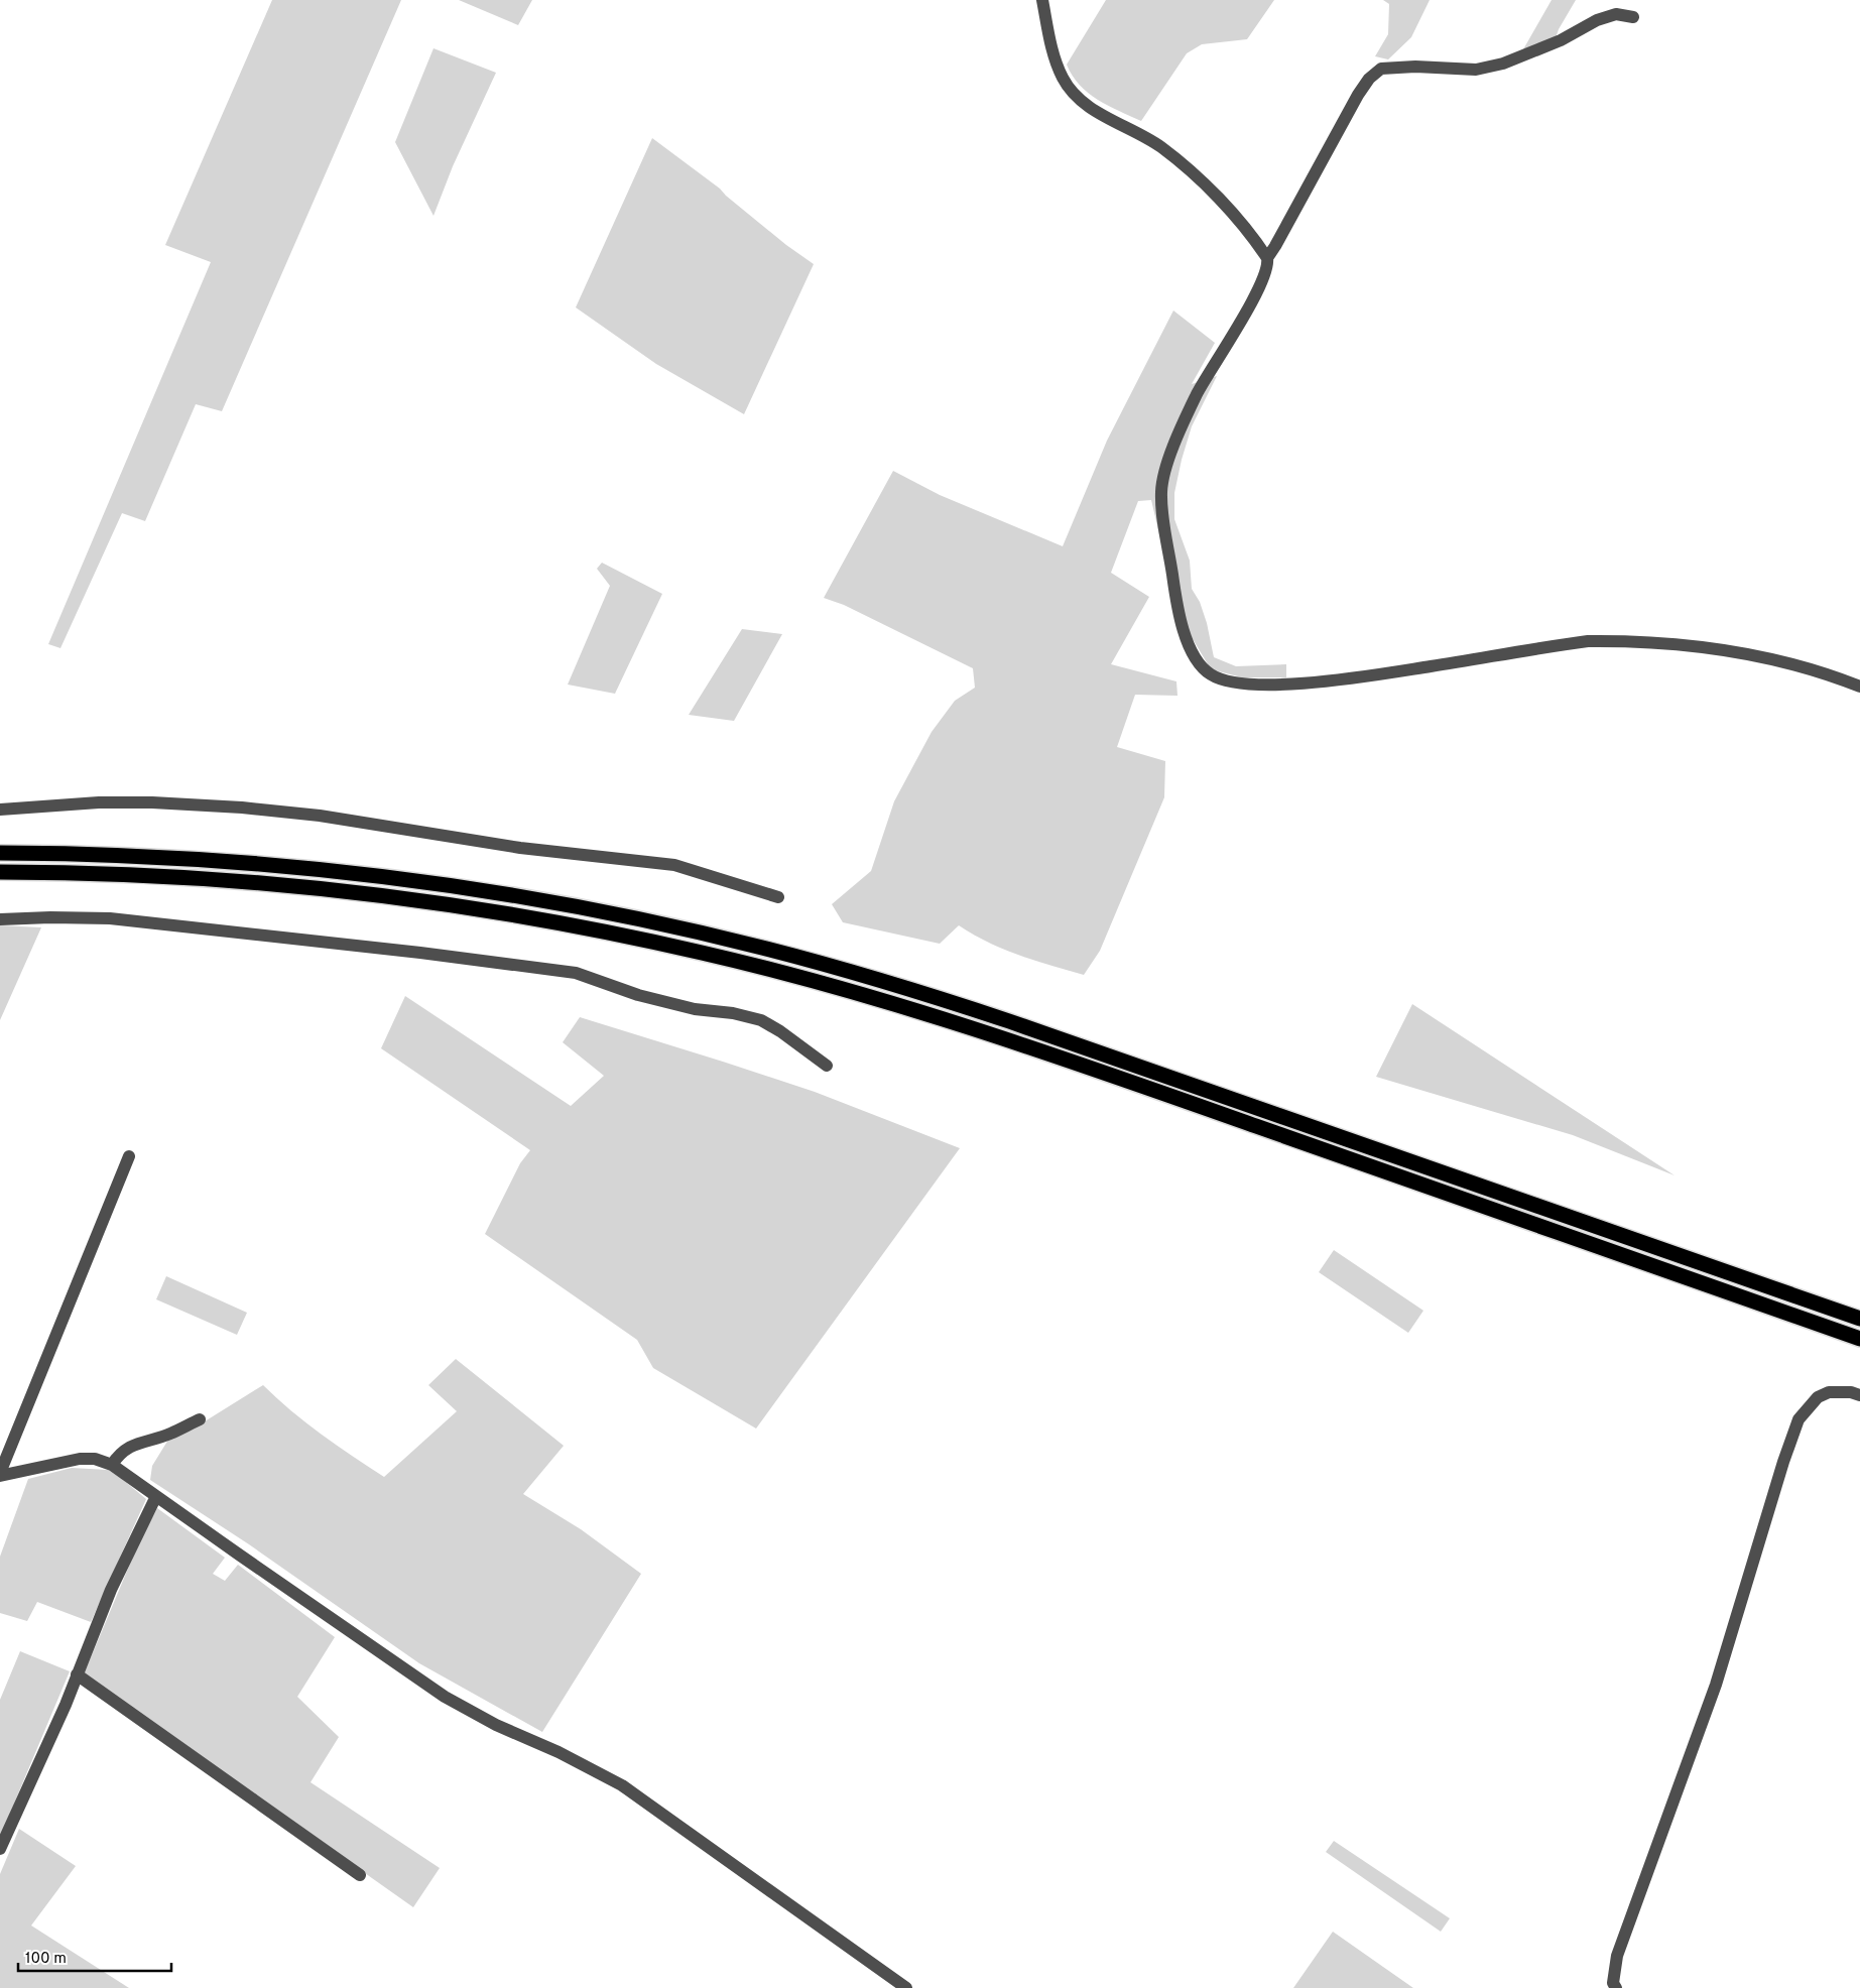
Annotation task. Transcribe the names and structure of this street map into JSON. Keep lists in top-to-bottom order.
{
  "scale_bar": "100 m"
}
